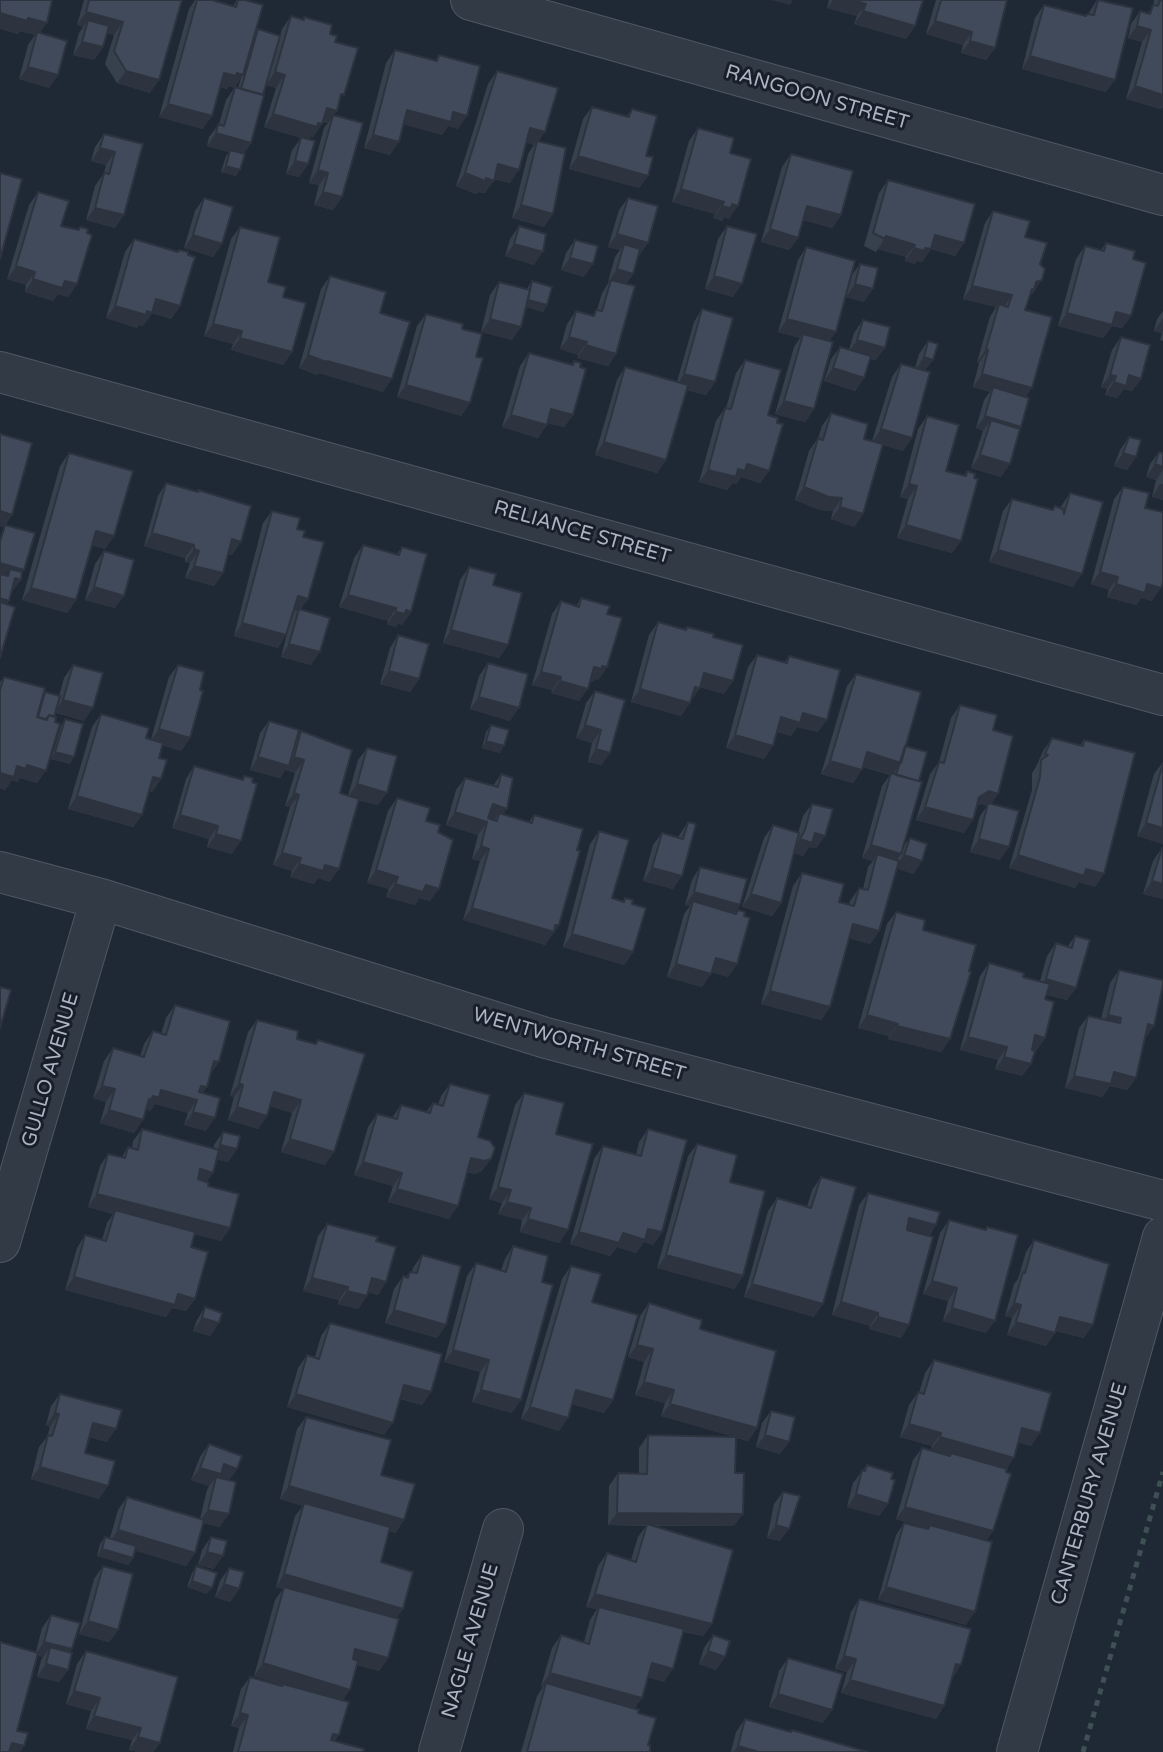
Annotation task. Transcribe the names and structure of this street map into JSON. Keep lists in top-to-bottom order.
{
  "streets": {
    "street": [
      "RANGOON STREET",
      "RELIANCE STREET",
      "WENTWORTH STREET",
      "GULLO AVENUE",
      "CANTERBURY AVENUE",
      "NAGLE AVENUE"
    ]
  },
  "crossings": [
    ["WENTWORTH STREET", "GULLO AVENUE"]
  ]
}
